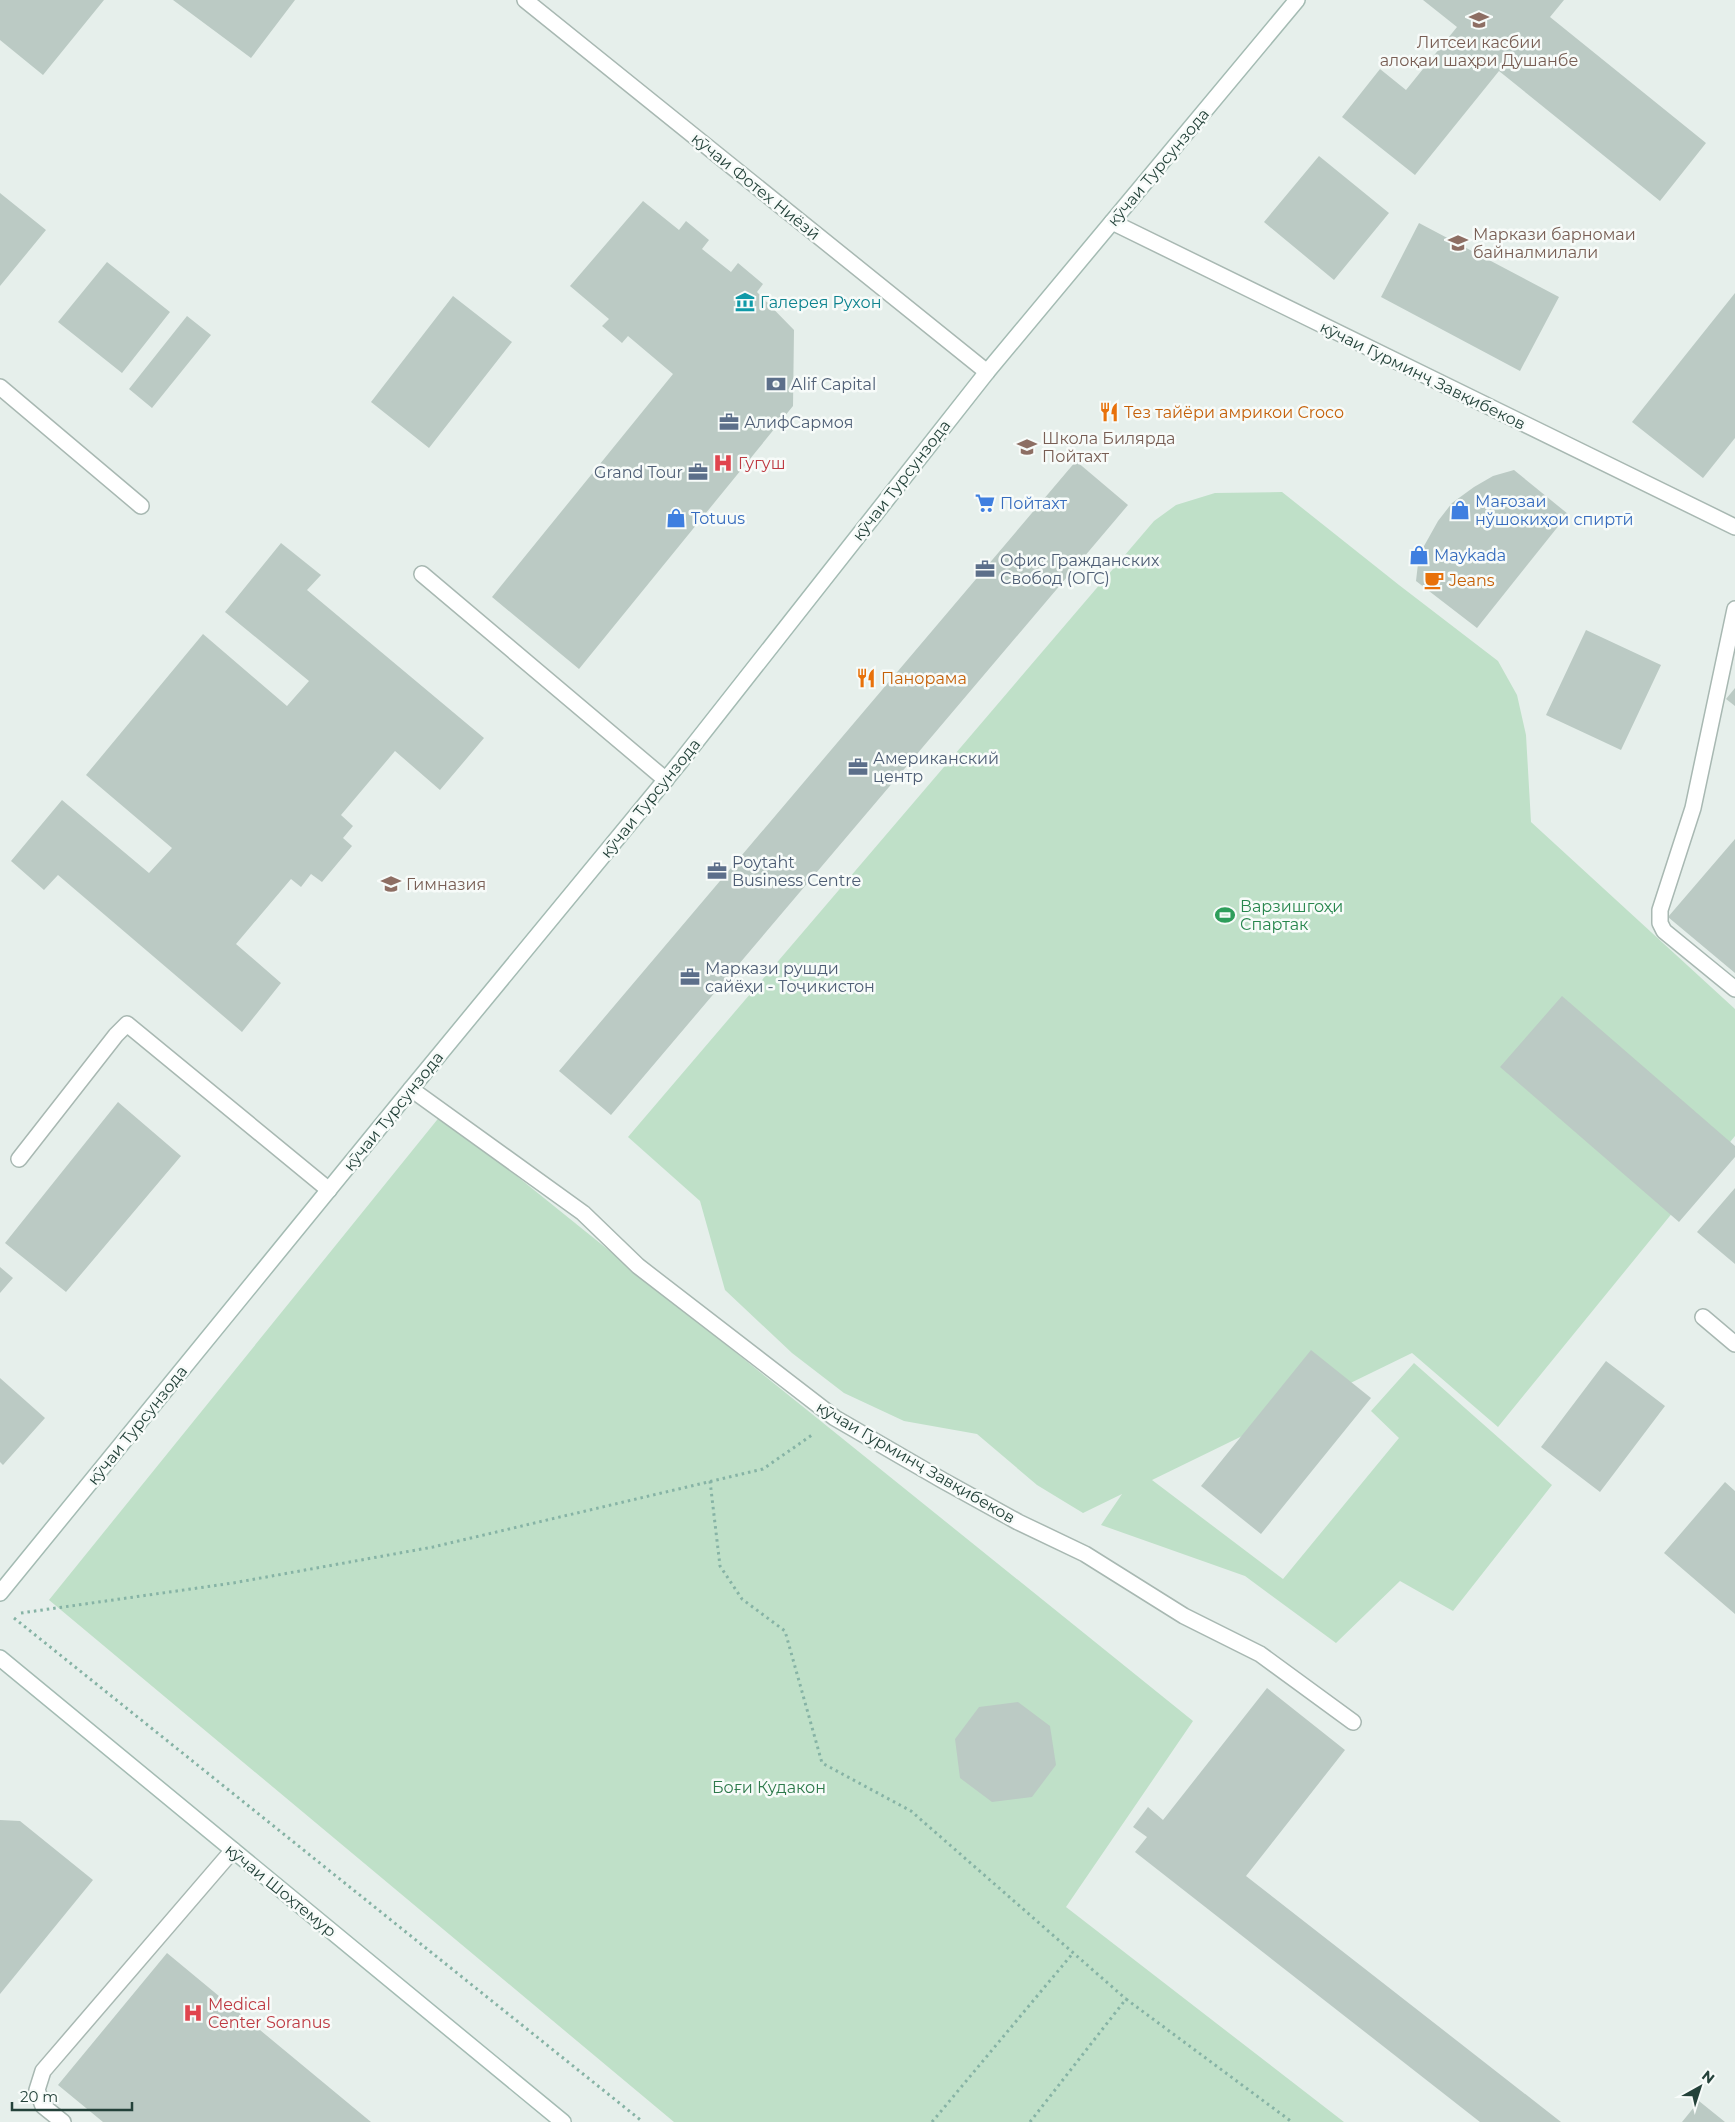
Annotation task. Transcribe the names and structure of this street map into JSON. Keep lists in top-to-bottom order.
{
  "streets": {
    "main road": [
      "кӯчаи Турсунзода",
      "кӯчаи Фотех Ниёзӣ",
      "кӯчаи Гурминҷ Завқибеков",
      "кӯчаи Шоҳтемур"
    ]
  },
  "crossings": [
    ["кӯчаи Турсунзода", "кӯчаи Фотех Ниёзӣ"],
    ["кӯчаи Турсунзода", "кӯчаи Гурминҷ Завқибеков"]
  ],
  "parks": ["Боғи Кудакон"],
  "places": {
    "school or university": [
      "Литсеи касбии алоқаи шаҳри Душанбе",
      "Маркази барномаи байналмилали",
      "Школа Билярда Пойтахт",
      "Гимназия"
    ],
    "museum": ["Галерея Рухон"],
    "bank": ["Alif Capital"],
    "restaurant": ["Тез тайёри амрикои Croco", "Панорама"],
    "office": [
      "АлифСармоя",
      "Grand Tour",
      "Офис Гражданских Свобод (ОГС)",
      "Американский центр",
      "Poytaht Business Centre",
      "Маркази рушди сайёҳи - Тоҷикистон"
    ],
    "hospital": ["Гугуш", "Medical Center Soranus"],
    "supermarket": ["Пойтахт"],
    "shop": ["Мағозаи нўшокиҳои спиртӣ", "Totuus", "Maykada"],
    "cafe": ["Jeans"],
    "sports": ["Варзишгоҳи Спартак"]
  },
  "scale_bar": "20 m",
  "north": "top right"
}
